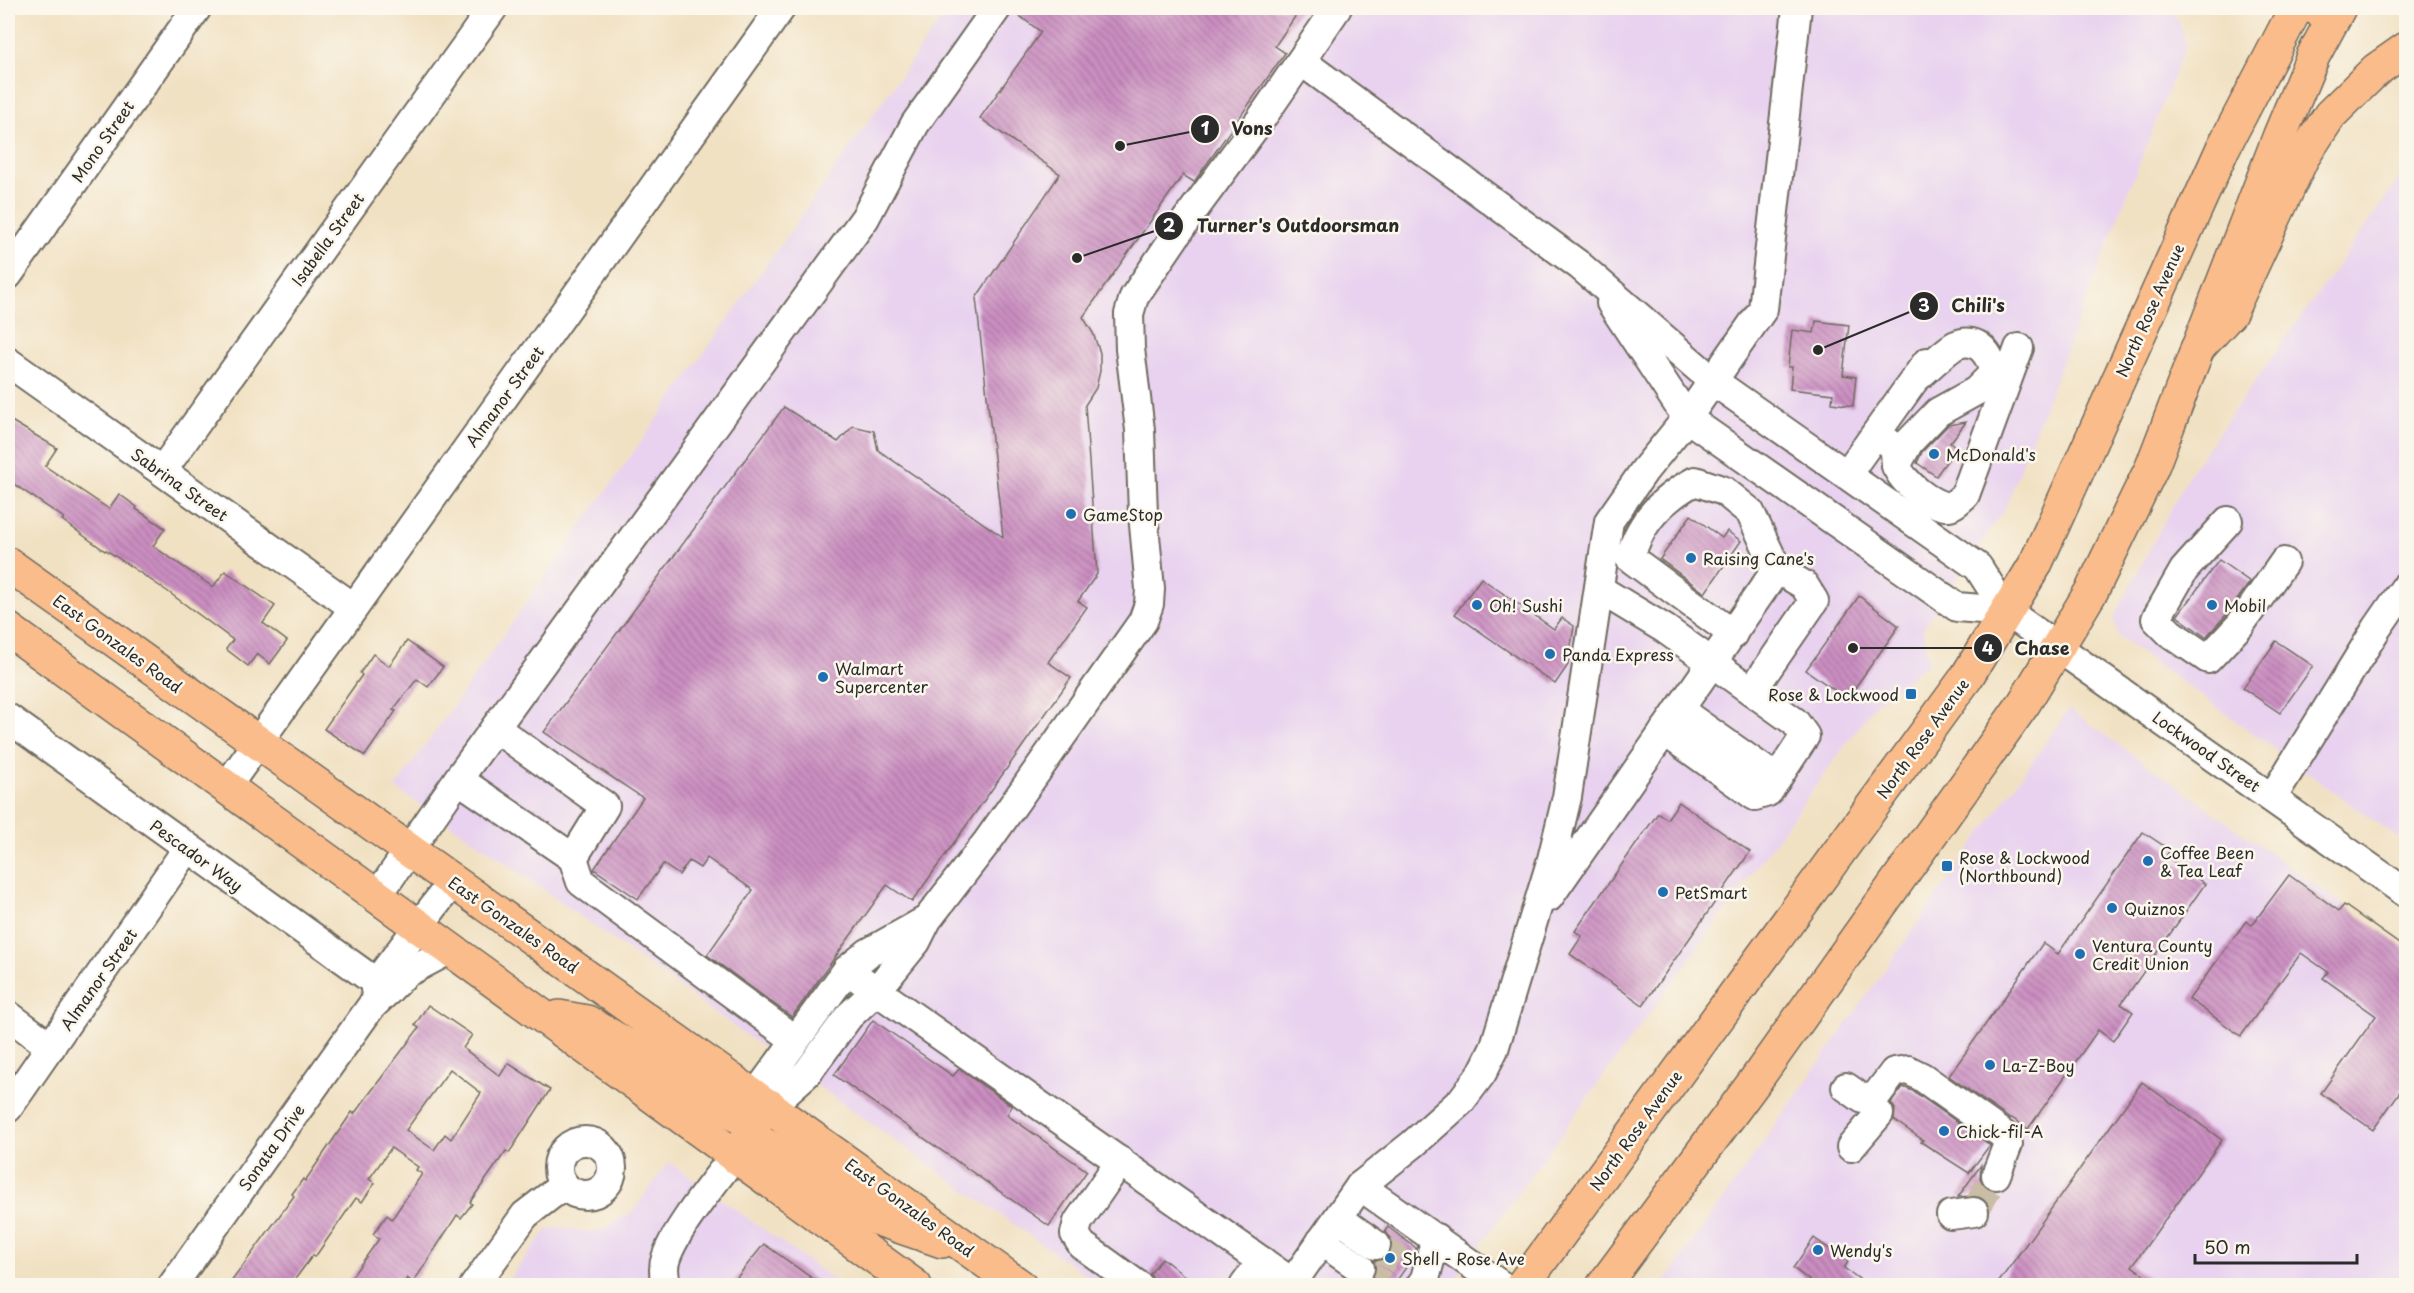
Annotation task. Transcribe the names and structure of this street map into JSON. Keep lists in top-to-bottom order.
{
  "streets": {
    "main road": ["North Rose Avenue", "East Gonzales Road"],
    "street": [
      "Mono Street",
      "Isabella Street",
      "Almanor Street",
      "Sabrina Street",
      "Lockwood Street",
      "Pescador Way",
      "Sonata Drive"
    ]
  },
  "crossings": [
    ["Isabella Street", "Sabrina Street"],
    ["North Rose Avenue", "Lockwood Street"],
    ["Almanor Street", "Sabrina Street"],
    ["Almanor Street", "East Gonzales Road"],
    ["Almanor Street", "Pescador Way"],
    ["East Gonzales Road", "Sonata Drive"],
    ["Pescador Way", "Sonata Drive"]
  ],
  "places": {
    "other": [
      "Vons",
      "Turner's Outdoorsman",
      "Chili's",
      "McDonald's",
      "GameStop",
      "Raising Cane's",
      "Oh! Sushi",
      "Mobil",
      "Chase",
      "Panda Express",
      "Walmart Supercenter",
      "Coffee Been & Tea Leaf",
      "PetSmart",
      "Quiznos",
      "Ventura County Credit Union",
      "La-Z-Boy",
      "Chick-fil-A",
      "Wendy's",
      "Shell - Rose Ave"
    ],
    "transit": ["Rose & Lockwood", "Rose & Lockwood (Northbound)"]
  },
  "scale_bar": "50 m"
}
